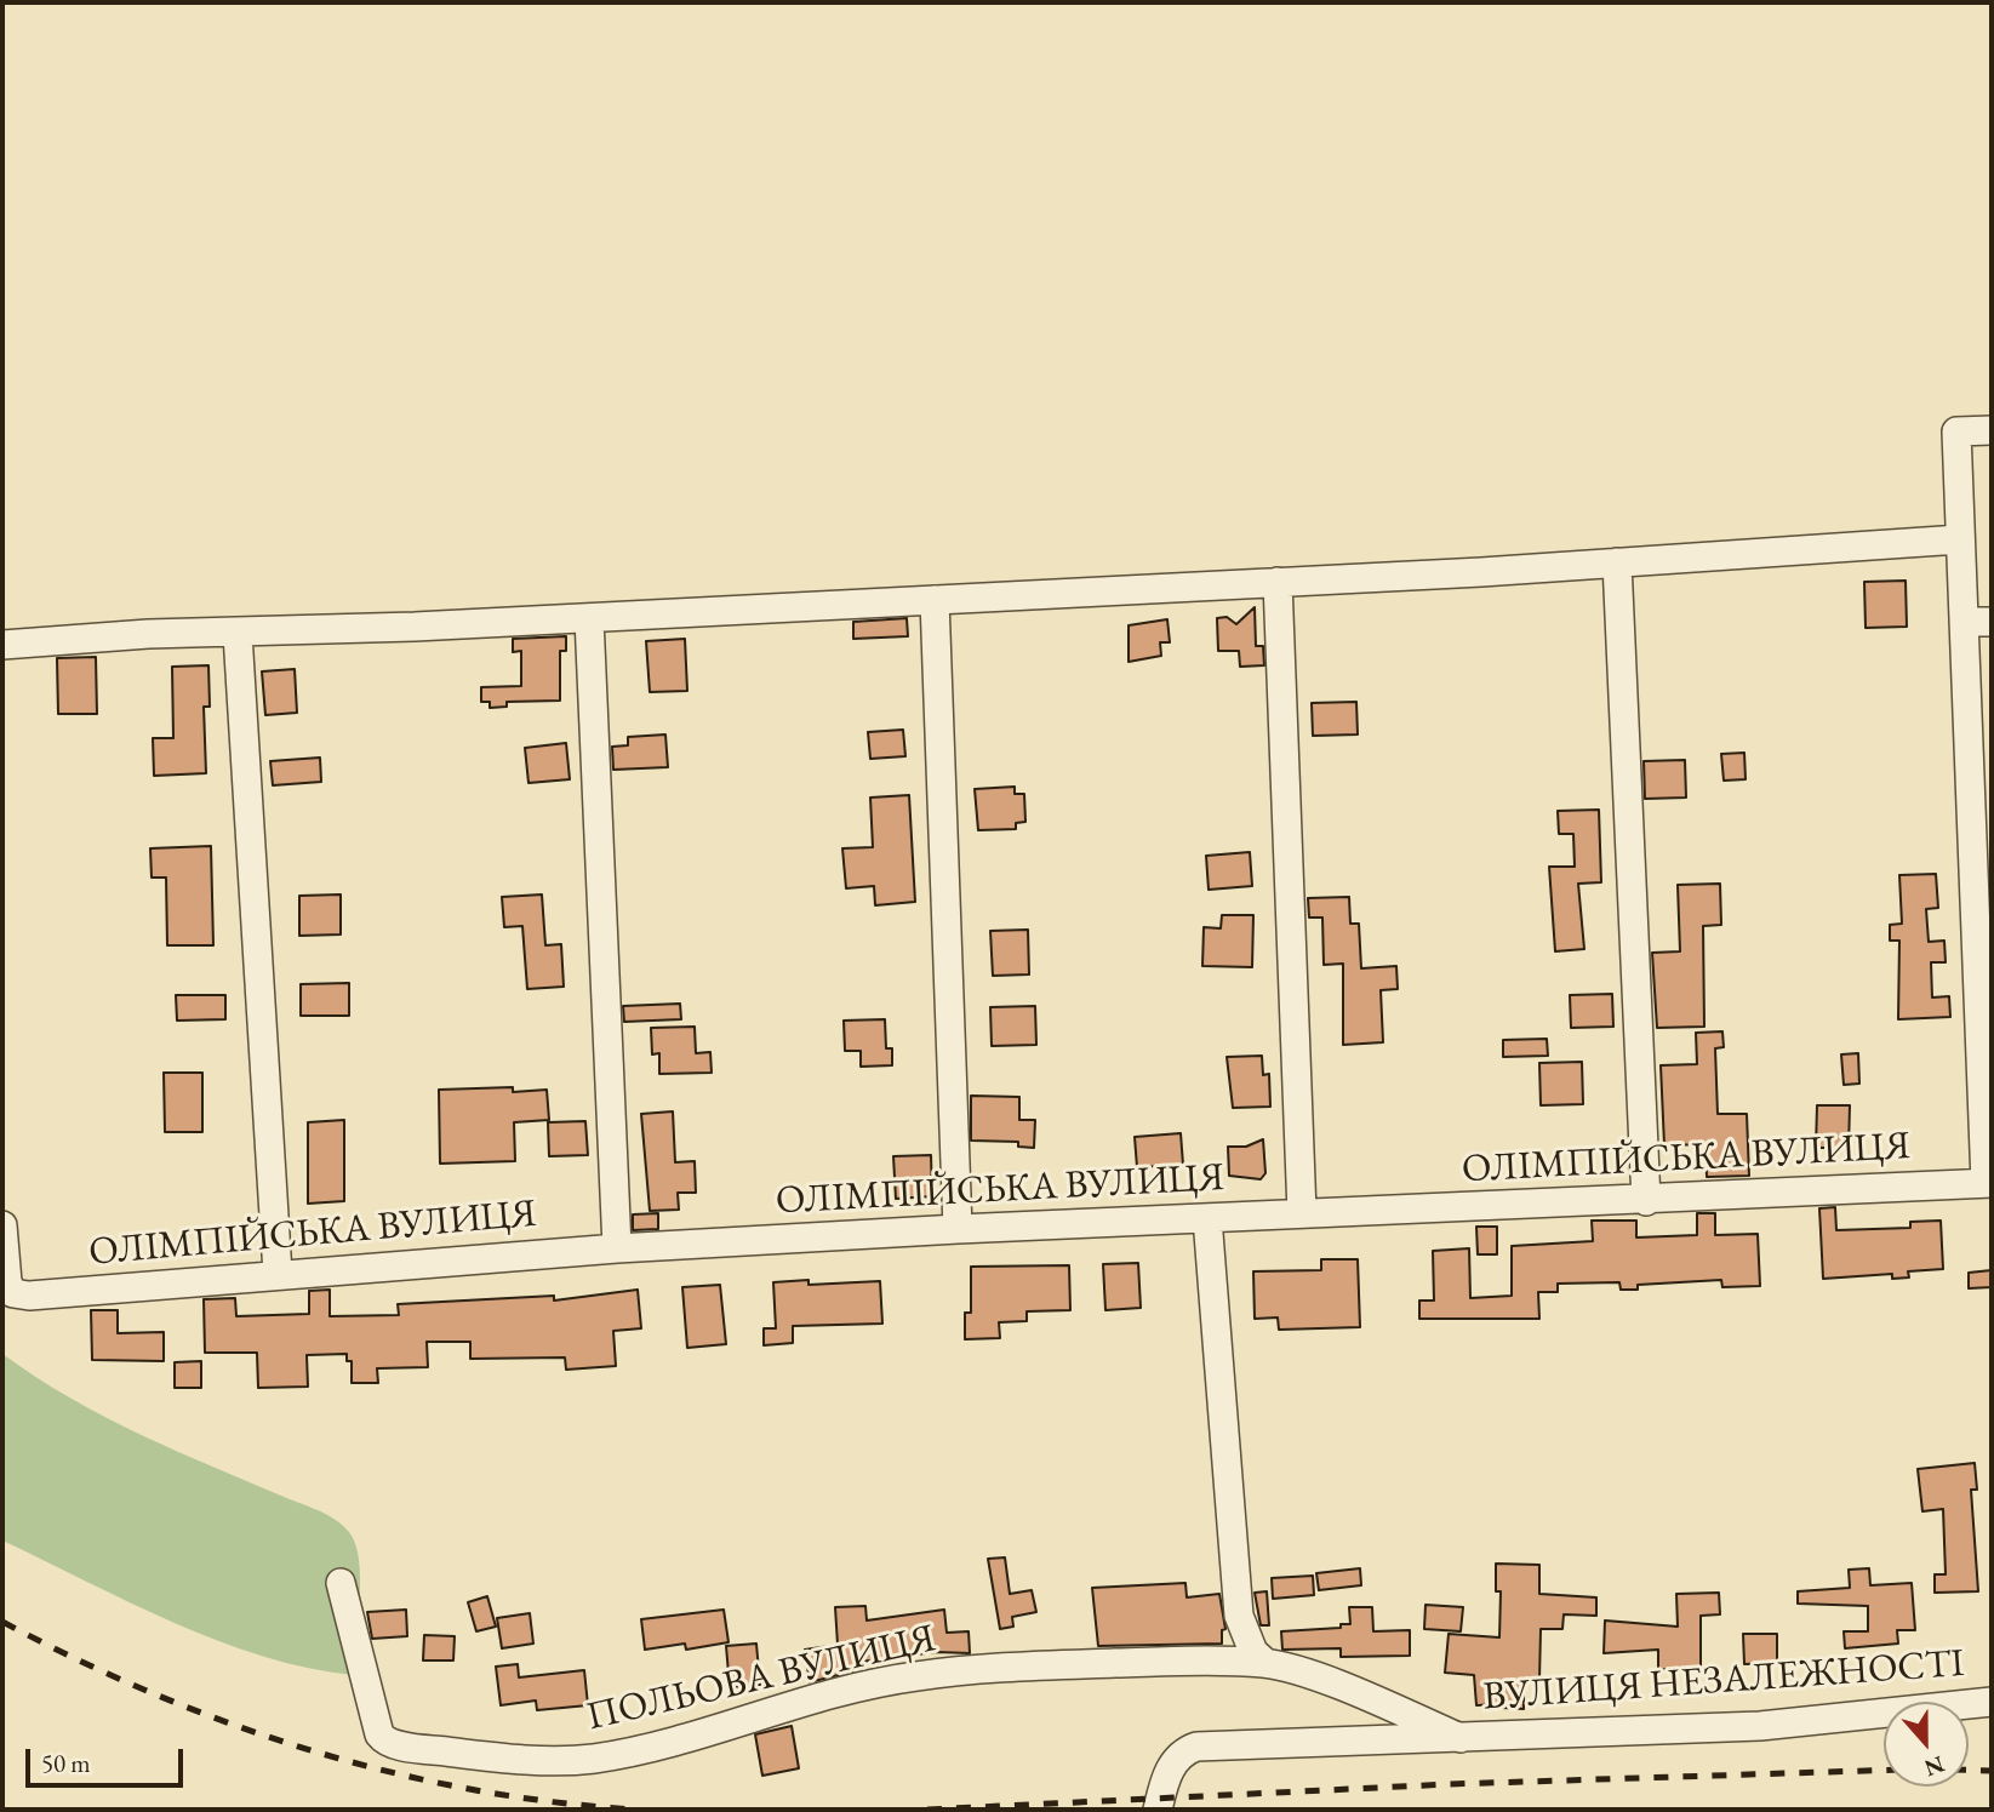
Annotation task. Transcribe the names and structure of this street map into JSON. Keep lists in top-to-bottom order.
{
  "streets": {
    "street": ["ОЛІМПІЙСЬКА ВУЛИЦЯ", "ПОЛЬОВА ВУЛИЦЯ", "ВУЛИЦЯ НЕЗАЛЕЖНОСТІ"]
  },
  "crossings": [
    ["ПОЛЬОВА ВУЛИЦЯ", "ВУЛИЦЯ НЕЗАЛЕЖНОСТІ"]
  ],
  "scale_bar": "50 m",
  "north": "bottom"
}
